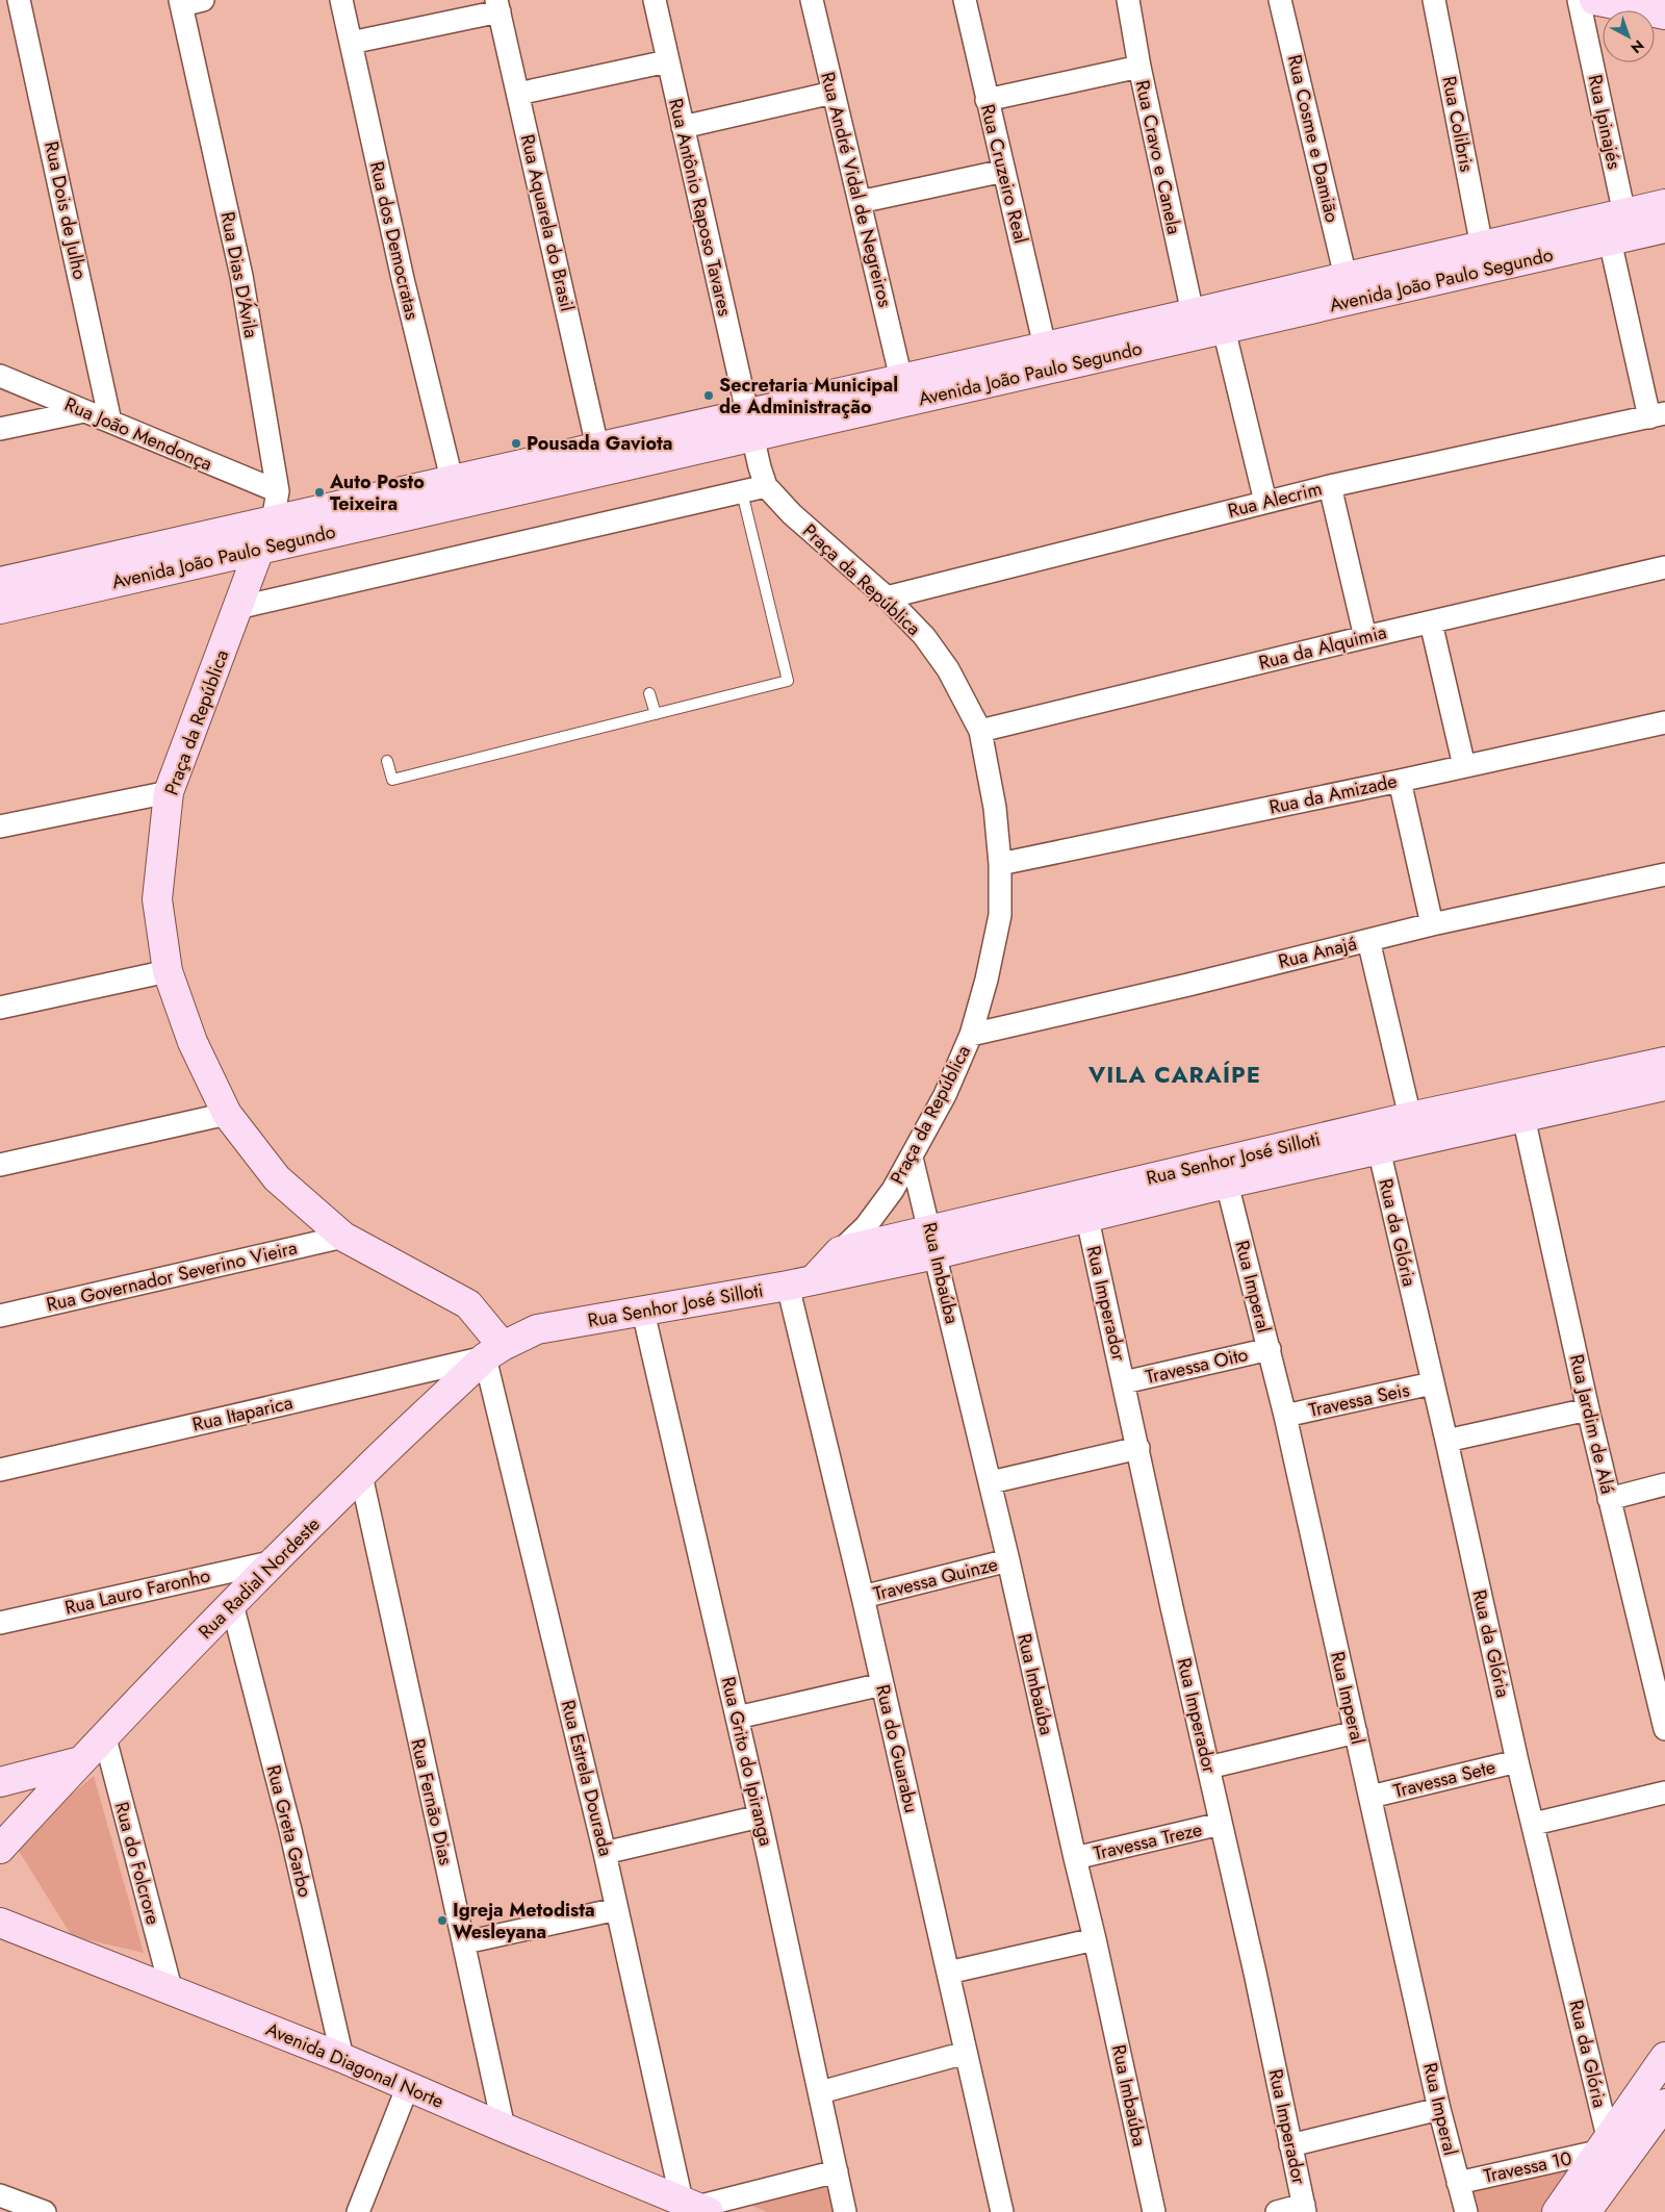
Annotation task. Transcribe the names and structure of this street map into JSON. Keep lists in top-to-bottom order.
{
  "streets": {
    "street": [
      "Rua Ipinajés",
      "Rua Colibris",
      "Rua Cosme e Damião",
      "Rua Cravo e Canela",
      "Rua Cruzeiro Real",
      "Rua André Vidal de Negreiros",
      "Rua Antônio Raposo Tavares",
      "Rua Dois de Julho",
      "Rua Aquarela do Brasil",
      "Rua dos Democratas",
      "Rua Dias D'Ávila",
      "Avenida João Paulo Segundo",
      "Rua João Mendonça",
      "Rua Alecrim",
      "Praça da República",
      "Rua da Alquimia",
      "Rua da Amizade",
      "Rua Anajá",
      "Rua Senhor José Silloti",
      "Rua da Glória",
      "Rua Imbaúba",
      "Rua Governador Severino Vieira",
      "Rua Imperal",
      "Rua Imperador",
      "Travessa Oito",
      "Travessa Seis",
      "Rua Itaparica",
      "Rua Jardim de Alá",
      "Rua Radial Nordeste",
      "Travessa Quinze",
      "Rua Lauro Faronho",
      "Rua do Guarabu",
      "Rua Grito do Ipiranga",
      "Rua Estrela Dourada",
      "Travessa Sete",
      "Rua Fernão Dias",
      "Rua Greta Garbo",
      "Travessa Treze",
      "Rua do Folcrore",
      "Avenida Diagonal Norte",
      "Travessa 10"
    ]
  },
  "crossings": [
    ["Rua Ipinajés", "Avenida João Paulo Segundo"],
    ["Rua Ipinajés", "Rua Alecrim"],
    ["Rua Colibris", "Avenida João Paulo Segundo"],
    ["Rua Cosme e Damião", "Avenida João Paulo Segundo"],
    ["Rua Cravo e Canela", "Avenida João Paulo Segundo"],
    ["Rua Cruzeiro Real", "Avenida João Paulo Segundo"],
    ["Rua André Vidal de Negreiros", "Avenida João Paulo Segundo"],
    ["Rua Antônio Raposo Tavares", "Avenida João Paulo Segundo"],
    ["Rua Antônio Raposo Tavares", "Praça da República"],
    ["Rua Dois de Julho", "Rua João Mendonça"],
    ["Rua Aquarela do Brasil", "Avenida João Paulo Segundo"],
    ["Rua dos Democratas", "Avenida João Paulo Segundo"],
    ["Rua Dias D'Ávila", "Avenida João Paulo Segundo"],
    ["Rua Dias D'Ávila", "Rua João Mendonça"],
    ["Rua Dias D'Ávila", "Praça da República"],
    ["Avenida João Paulo Segundo", "Praça da República"],
    ["Rua Alecrim", "Praça da República"],
    ["Praça da República", "Rua da Alquimia"],
    ["Praça da República", "Rua da Amizade"],
    ["Praça da República", "Rua Anajá"],
    ["Praça da República", "Rua Senhor José Silloti"],
    ["Praça da República", "Rua Imbaúba"],
    ["Praça da República", "Rua Governador Severino Vieira"],
    ["Praça da República", "Rua Itaparica"],
    ["Praça da República", "Rua Radial Nordeste"],
    ["Praça da República", "Rua Estrela Dourada"],
    ["Rua Senhor José Silloti", "Rua da Glória"],
    ["Rua Senhor José Silloti", "Rua Imbaúba"],
    ["Rua Senhor José Silloti", "Rua Imperal"],
    ["Rua Senhor José Silloti", "Rua Imperador"],
    ["Rua Senhor José Silloti", "Rua Jardim de Alá"],
    ["Rua Senhor José Silloti", "Rua Radial Nordeste"],
    ["Rua Senhor José Silloti", "Rua do Guarabu"],
    ["Rua Senhor José Silloti", "Rua Grito do Ipiranga"],
    ["Rua da Glória", "Travessa Seis"],
    ["Rua da Glória", "Travessa Sete"],
    ["Rua da Glória", "Travessa 10"],
    ["Rua Imbaúba", "Travessa Quinze"],
    ["Rua Imbaúba", "Travessa Treze"],
    ["Rua Imperal", "Travessa Oito"],
    ["Rua Imperal", "Travessa Seis"],
    ["Rua Imperal", "Travessa Sete"],
    ["Rua Imperal", "Travessa 10"],
    ["Rua Imperador", "Travessa Oito"],
    ["Rua Imperador", "Travessa Treze"],
    ["Rua Itaparica", "Rua Radial Nordeste"],
    ["Rua Itaparica", "Rua Estrela Dourada"],
    ["Rua Radial Nordeste", "Rua Lauro Faronho"],
    ["Rua Radial Nordeste", "Rua Estrela Dourada"],
    ["Rua Radial Nordeste", "Rua Fernão Dias"],
    ["Rua Radial Nordeste", "Rua Greta Garbo"],
    ["Rua Radial Nordeste", "Rua do Folcrore"],
    ["Travessa Quinze", "Rua do Guarabu"],
    ["Rua Estrela Dourada", "Avenida Diagonal Norte"],
    ["Rua Fernão Dias", "Avenida Diagonal Norte"],
    ["Rua Greta Garbo", "Avenida Diagonal Norte"],
    ["Rua do Folcrore", "Avenida Diagonal Norte"]
  ],
  "districts": ["VILA CARAÍPE"],
  "places": [
    "Secretaria Municipal de Administração",
    "Pousada Gaviota",
    "Auto Posto Teixeira",
    "Igreja Metodista Wesleyana"
  ],
  "north": "bottom right"
}
